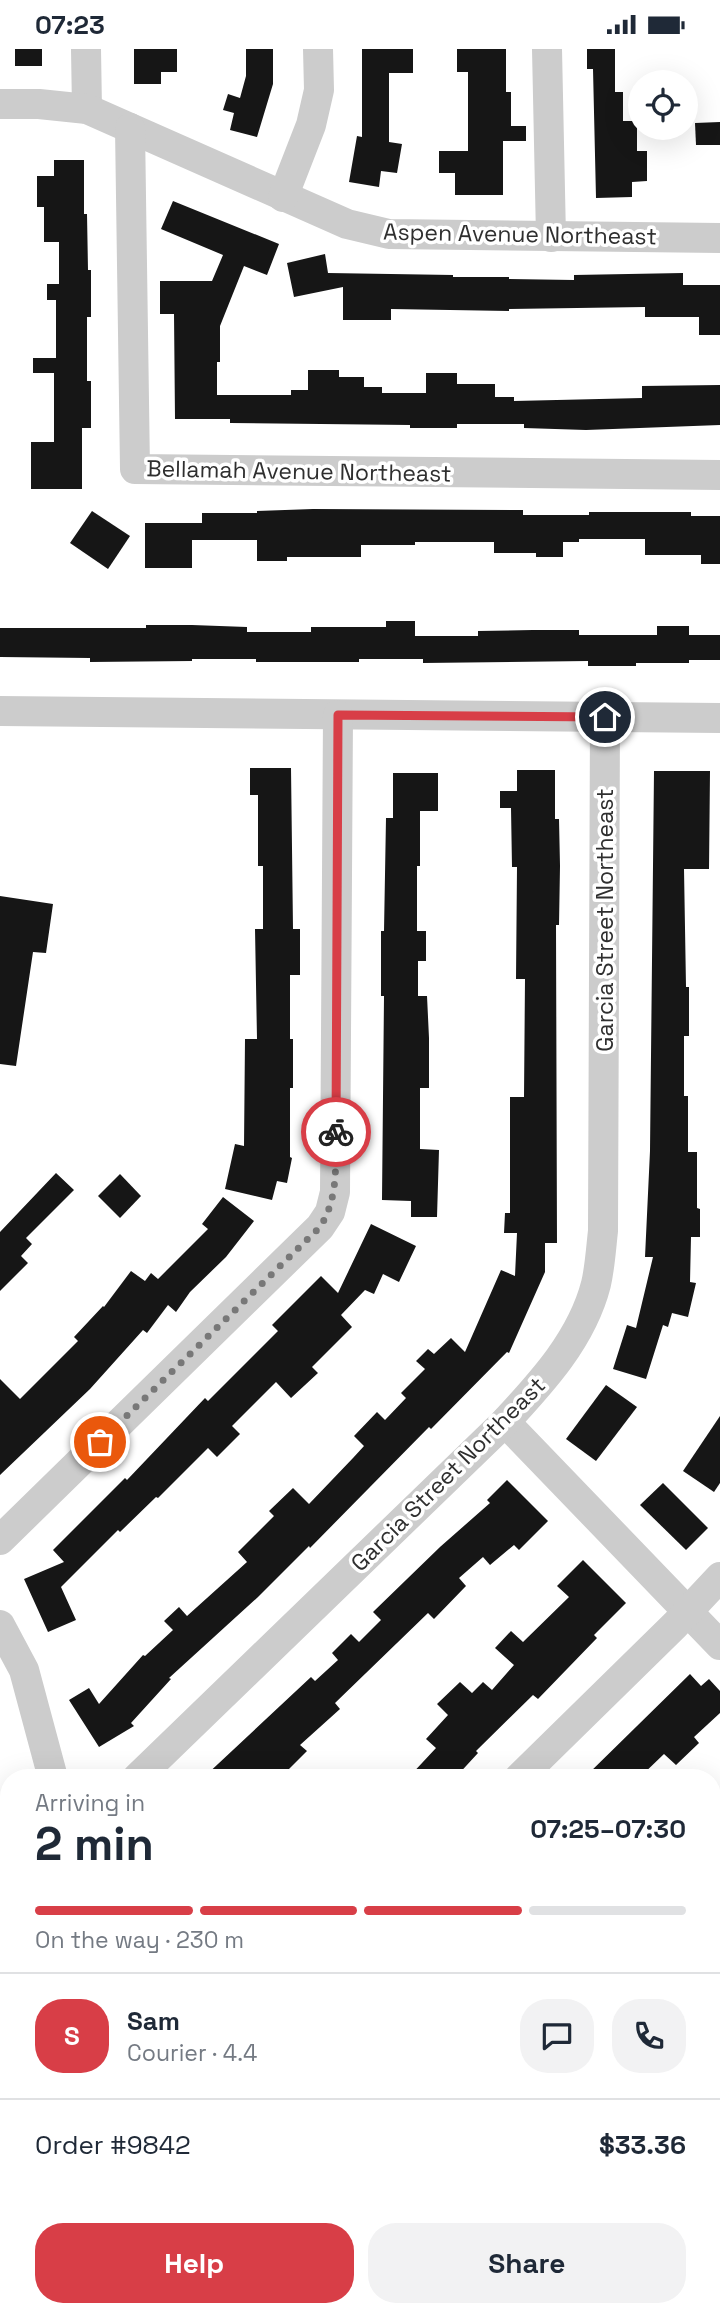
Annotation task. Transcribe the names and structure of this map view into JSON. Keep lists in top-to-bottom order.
{
  "streets": {
    "street": ["Aspen Avenue Northeast", "Bellamah Avenue Northeast", "Garcia Street Northeast"]
  },
  "crossings": [
    ["Aspen Avenue Northeast", "Bellamah Avenue Northeast"]
  ],
  "page": {
    "status": "07:23",
    "heading": ["2 min", "Arriving in", "07:25–07:30"],
    "panel": [
      "Sam",
      "Courier · 4.4",
      "Order #9842",
      "$33.36"
    ],
    "bar": "On the way · 230 m",
    "round": "S",
    "buttons": ["Help", "Share"]
  }
}
